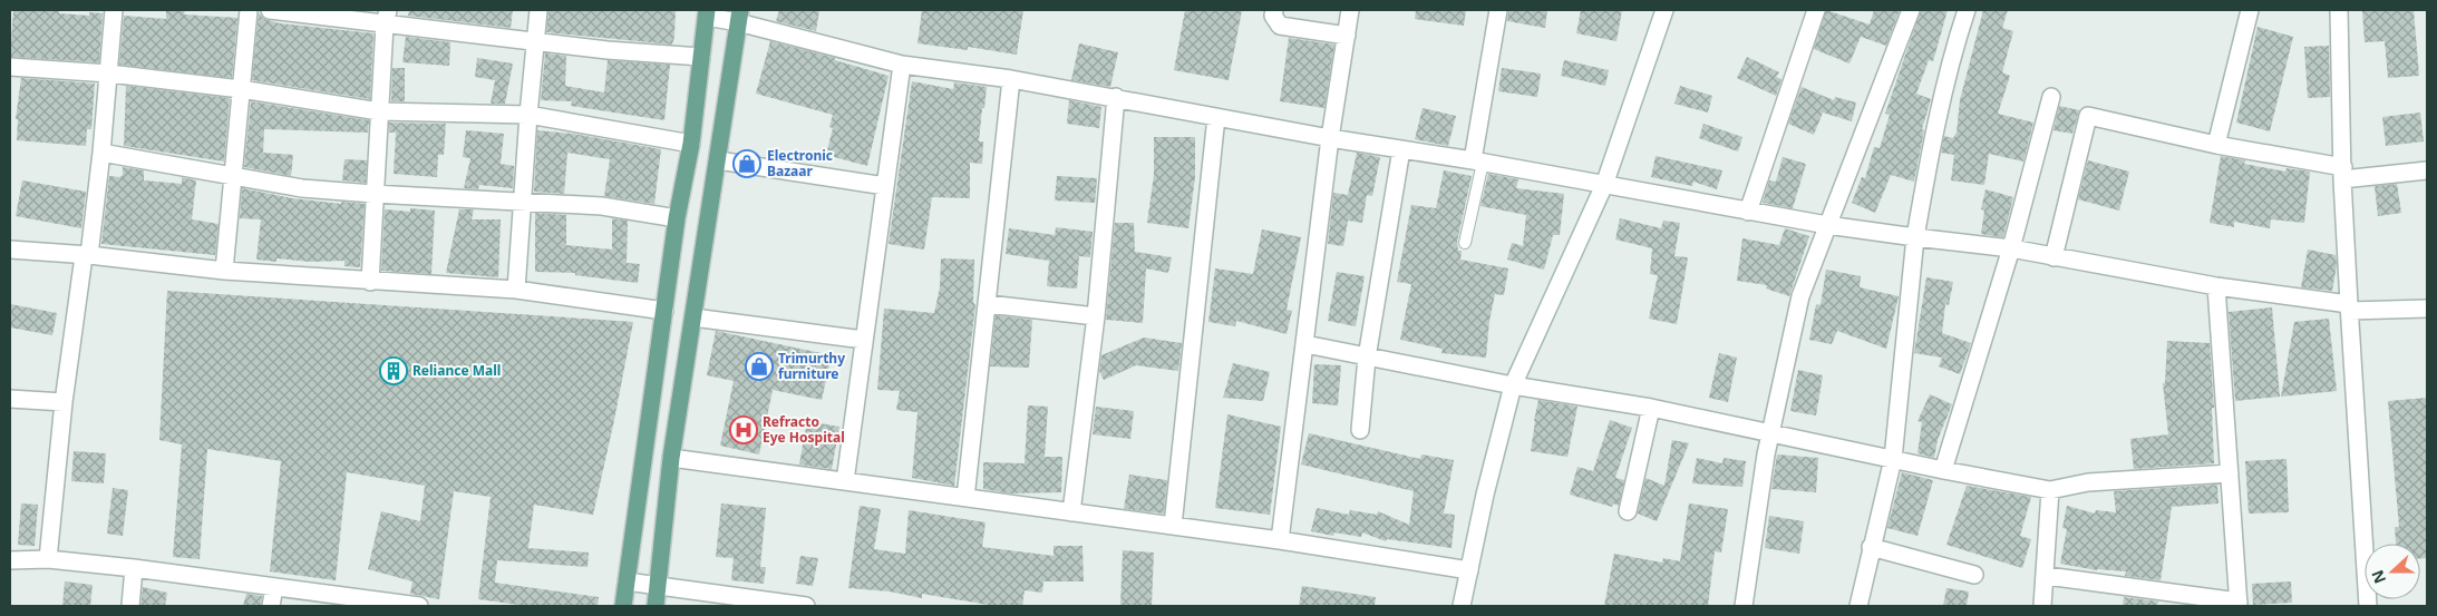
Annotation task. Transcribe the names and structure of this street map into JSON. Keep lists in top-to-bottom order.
{
  "places": {
    "shop": ["Electronic Bazaar", "Trimurthy furniture"],
    "building": ["Reliance Mall"],
    "hospital": ["Refracto Eye Hospital"]
  },
  "north": "left"
}
